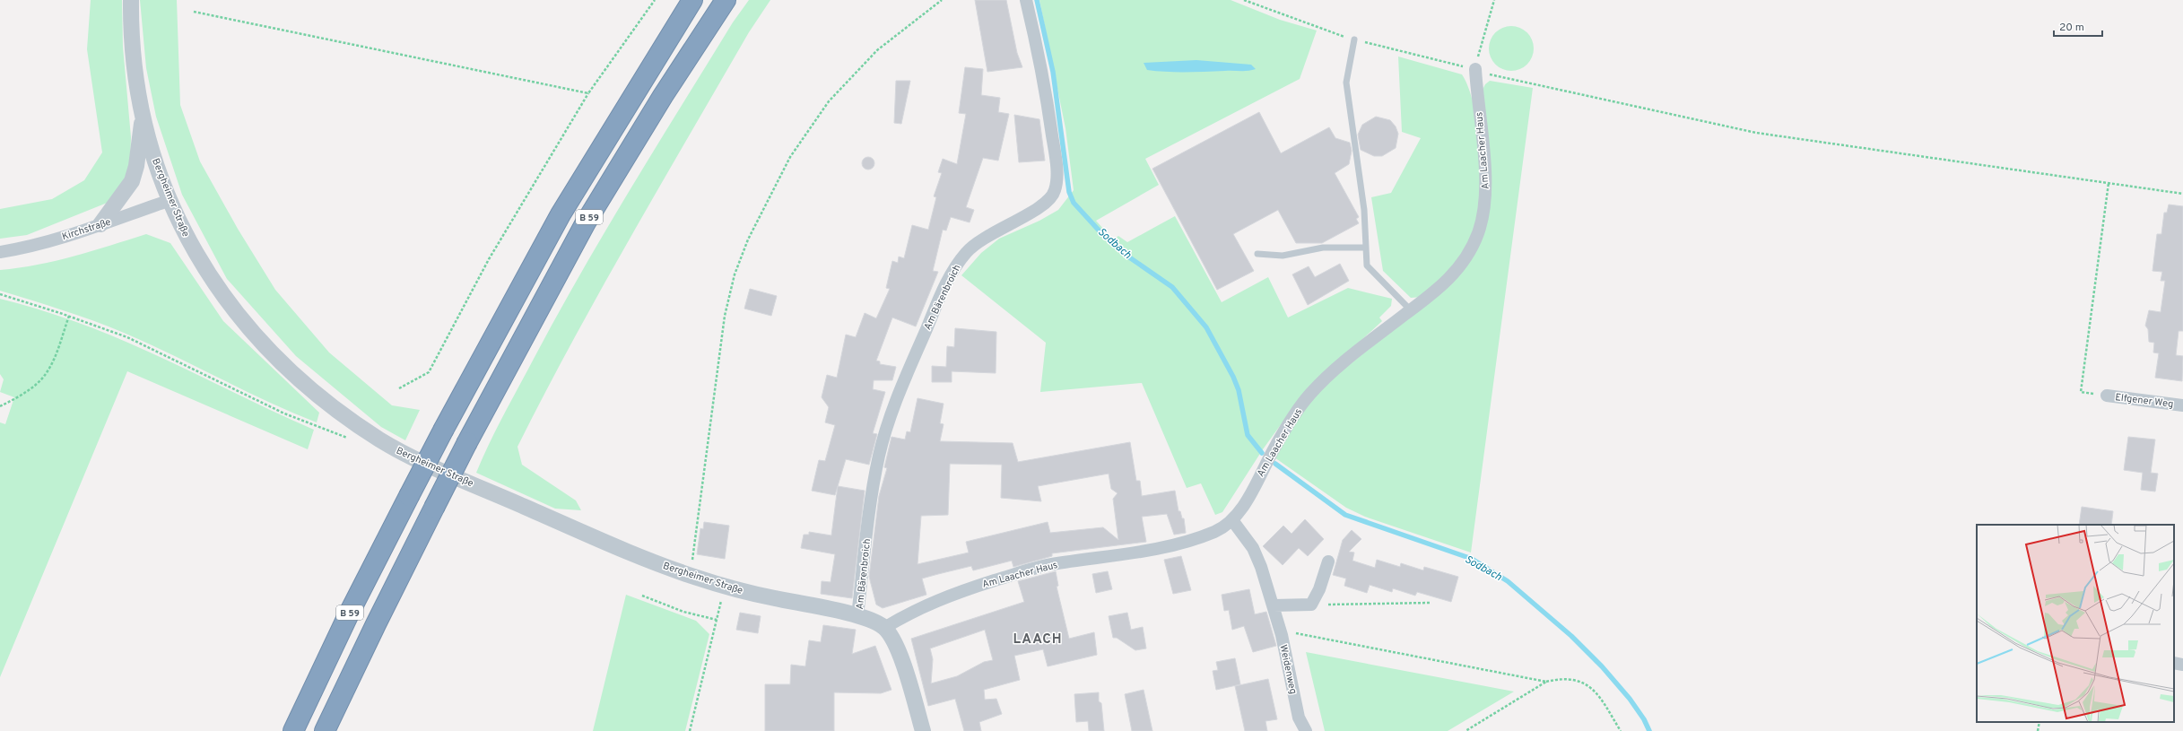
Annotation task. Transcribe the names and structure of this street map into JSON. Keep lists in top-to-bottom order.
{
  "streets": {
    "highway": ["B 59"],
    "street": [
      "Am Laacher Haus",
      "Bergheimer Straße",
      "Kirchstraße",
      "Am Bärenbroich",
      "Elfgener Weg",
      "Weidenweg"
    ]
  },
  "crossings": [
    ["Am Laacher Haus", "Bergheimer Straße"],
    ["Am Laacher Haus", "Weidenweg"],
    ["Bergheimer Straße", "Kirchstraße"],
    ["Bergheimer Straße", "Am Bärenbroich"]
  ],
  "districts": ["LAACH"],
  "water": ["Sodbach"],
  "scale_bar": "20 m"
}
